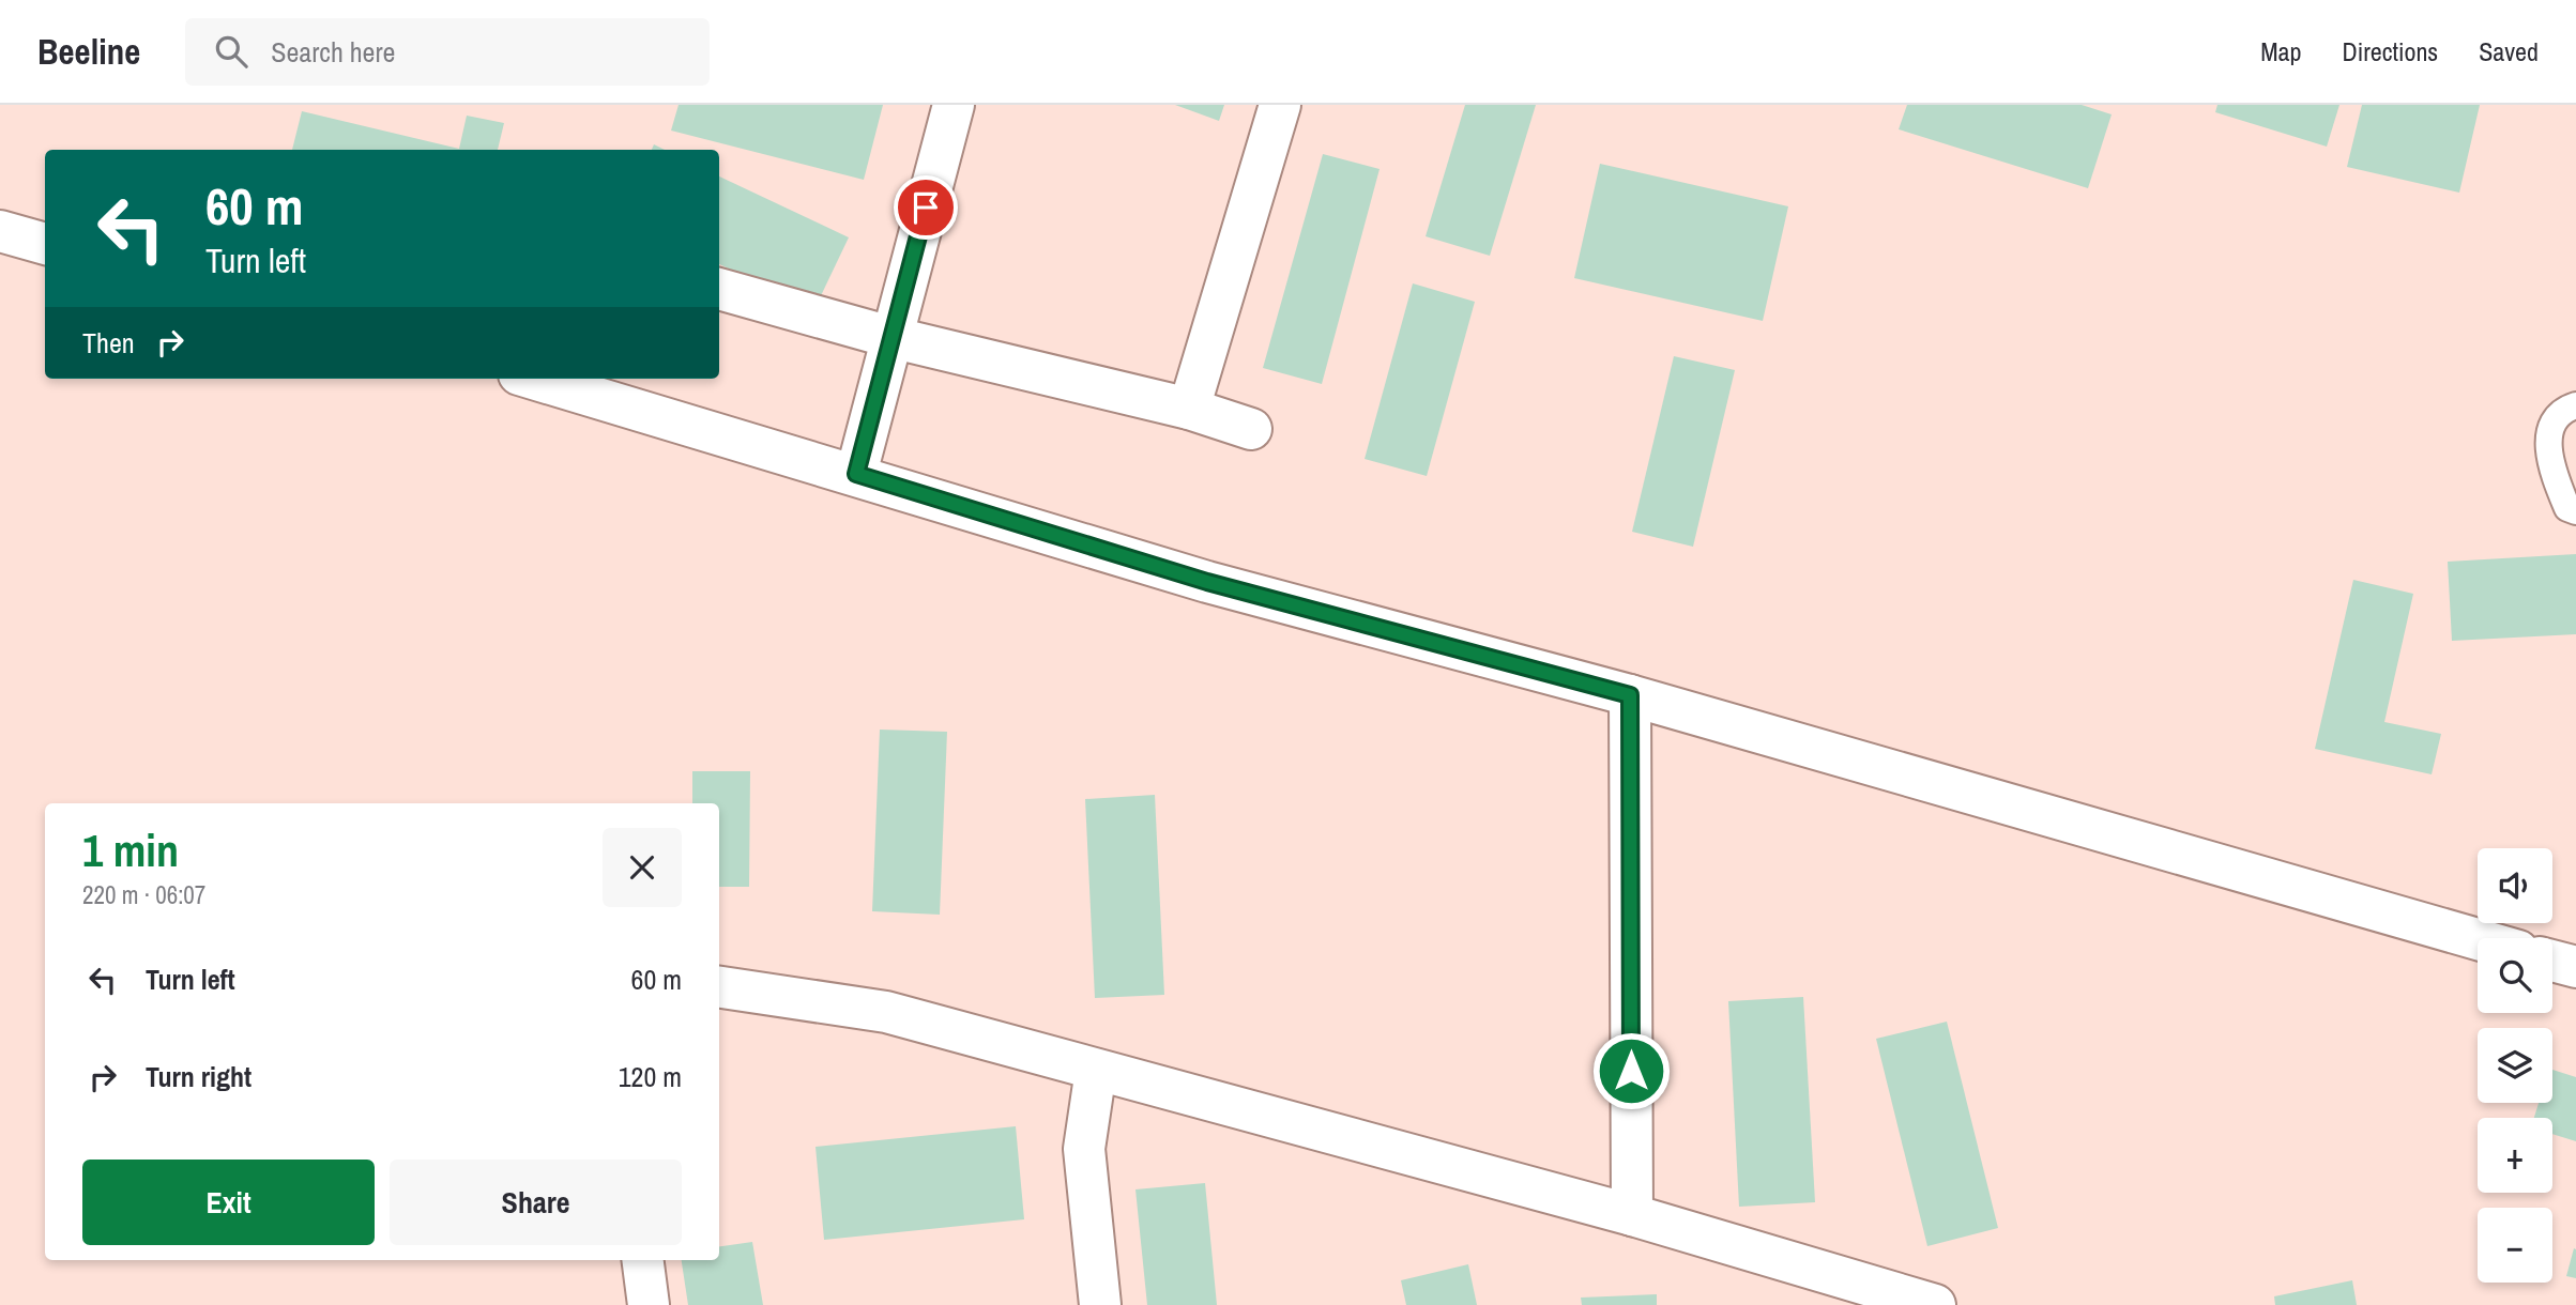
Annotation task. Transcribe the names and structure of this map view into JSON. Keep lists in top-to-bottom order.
{
  "page": {
    "header": "Beeline",
    "search": "Search here",
    "nav": ["Map", "Directions", "Saved"],
    "turn": ["60 m", "Turn left"],
    "then": "Then",
    "heading": ["1 min", "220 m · 06:07"],
    "map_buttons": ["+", "−"],
    "list": [
      {
        "name": "Turn left",
        "value": "60 m"
      },
      {
        "name": "Turn right",
        "value": "120 m"
      }
    ],
    "buttons": ["Exit", "Share"]
  }
}
